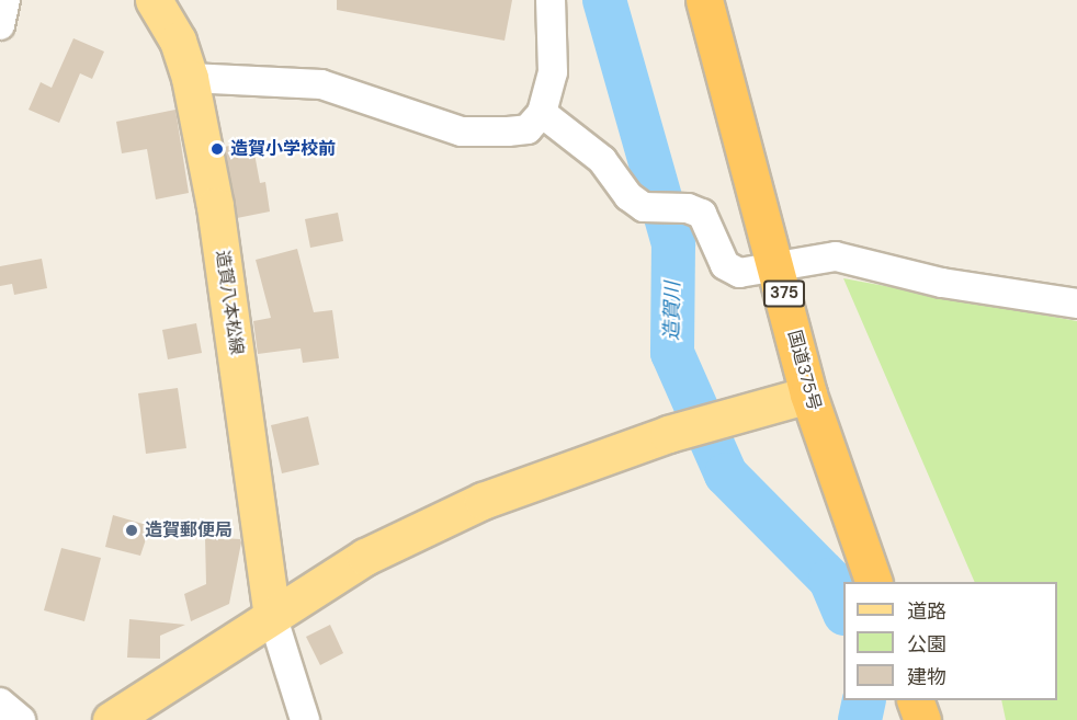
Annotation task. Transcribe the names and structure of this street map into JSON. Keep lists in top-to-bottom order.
{
  "streets": {
    "highway": ["375", "国道375号"],
    "main road": ["造賀八本松線"]
  },
  "water": ["造賀川"],
  "places": ["造賀小学校前", "造賀郵便局"],
  "legend": ["道路", "公園", "建物"]
}
